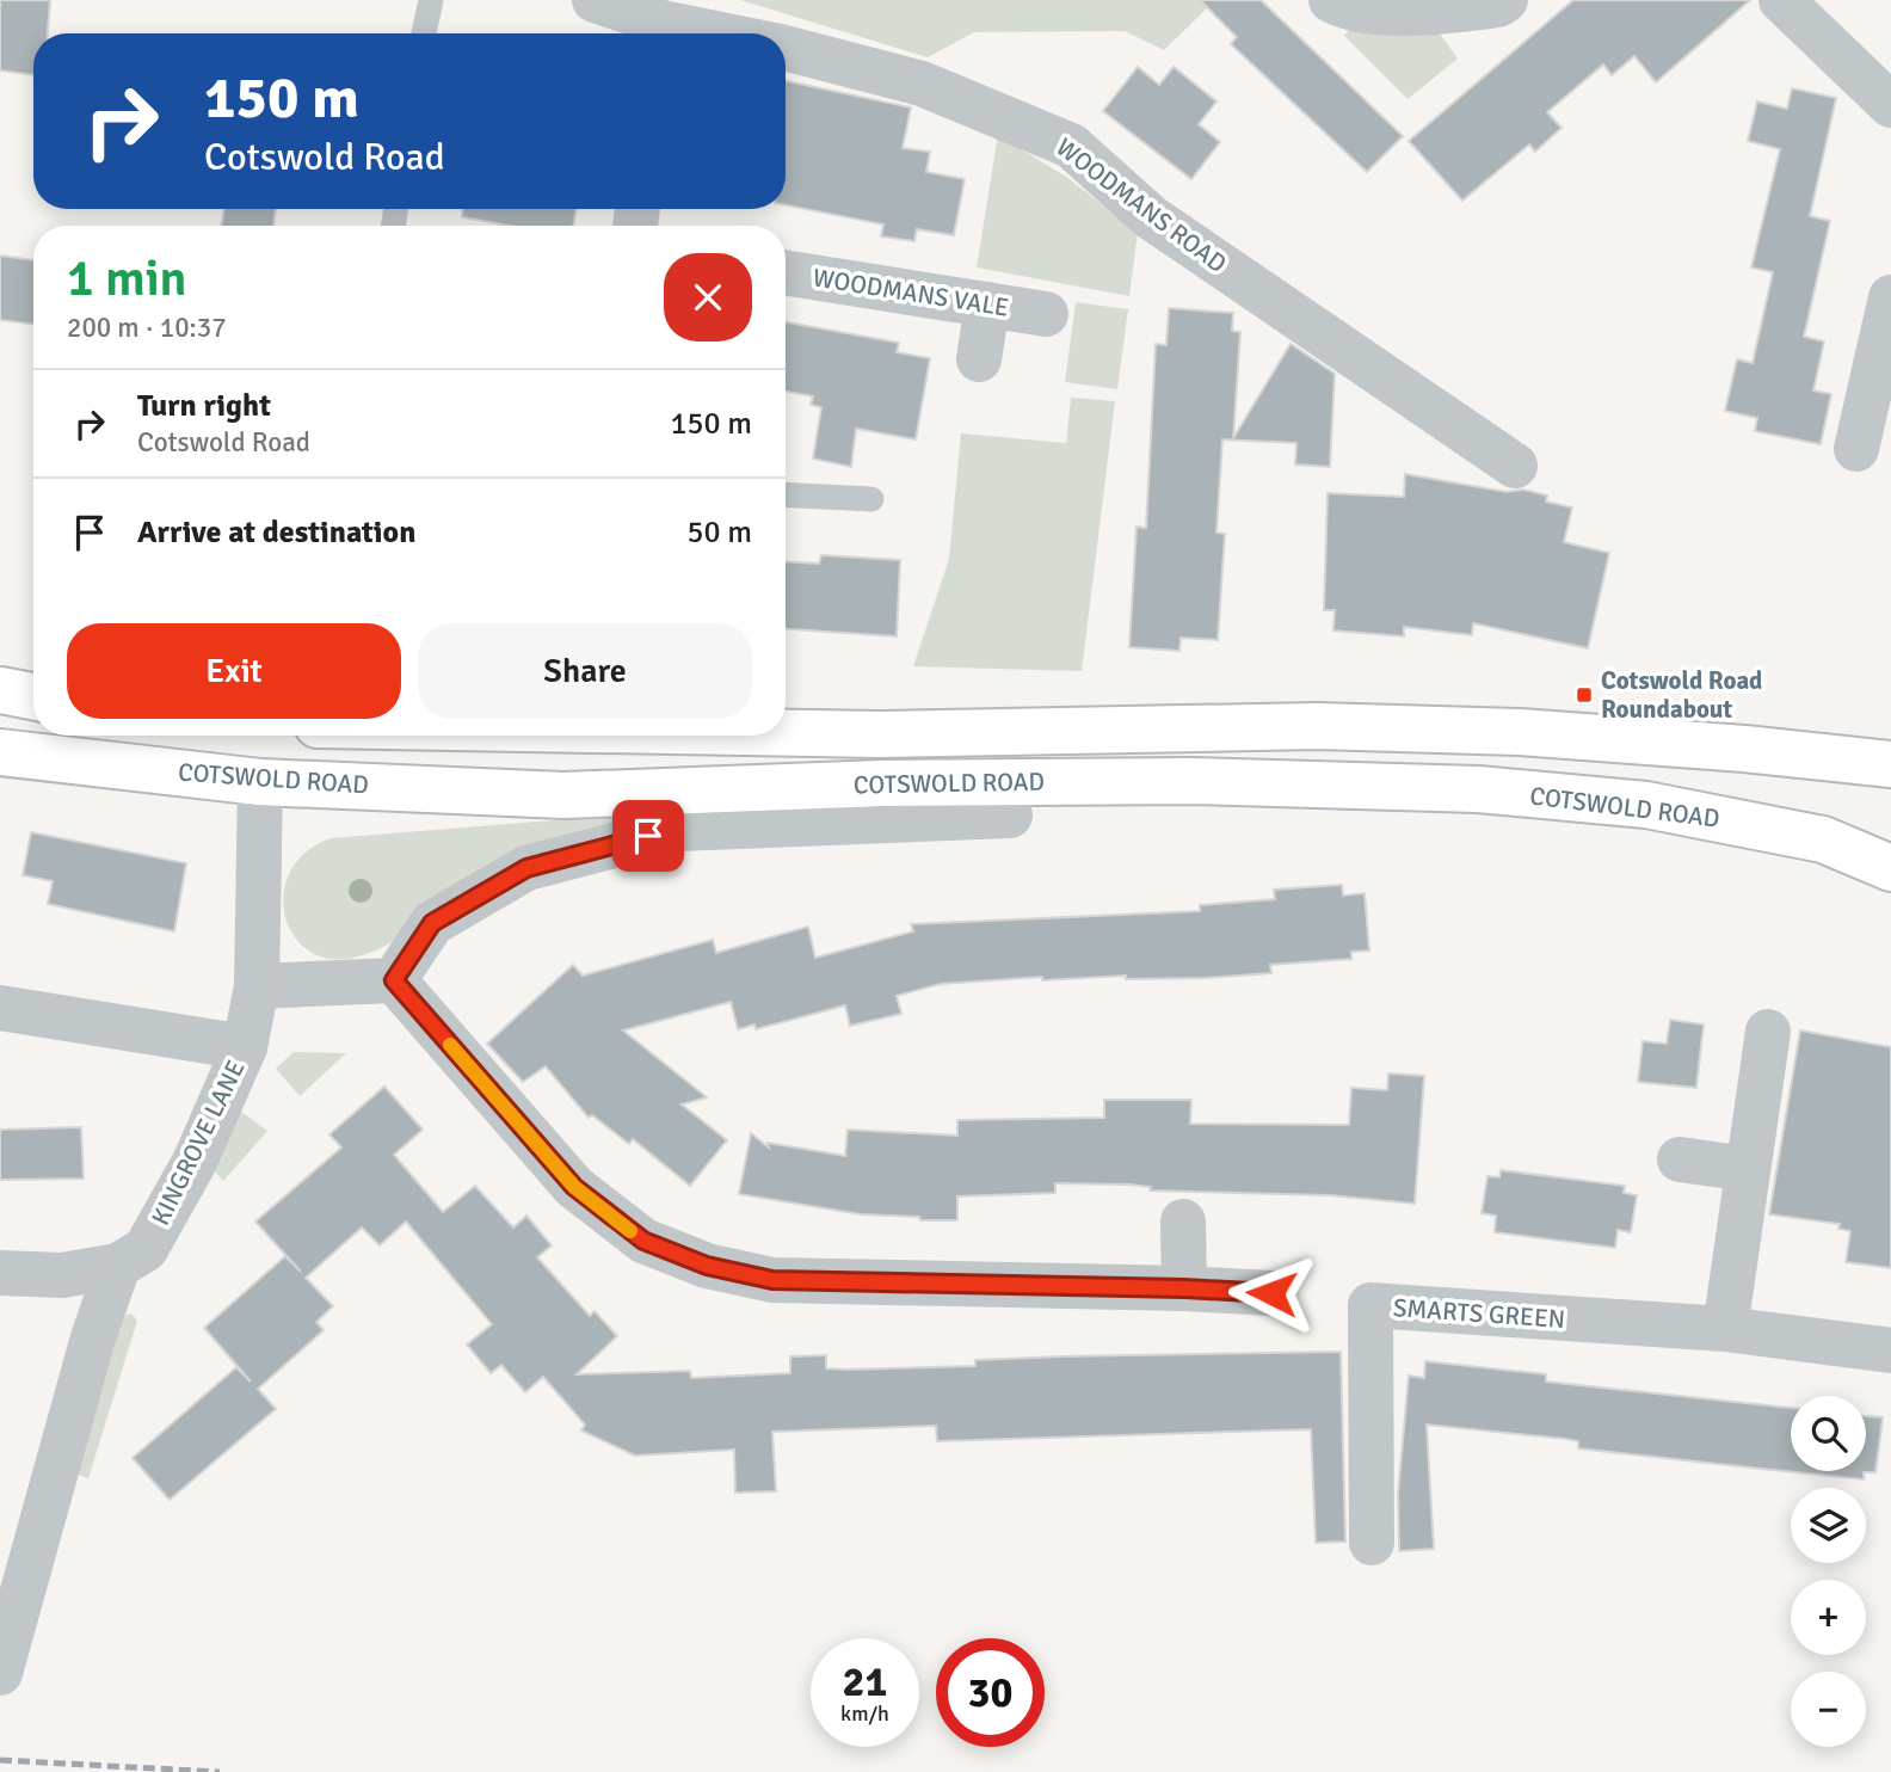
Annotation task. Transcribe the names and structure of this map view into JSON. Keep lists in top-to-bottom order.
{
  "streets": {
    "main road": ["COTSWOLD ROAD"],
    "street": [
      "WOODMANS ROAD",
      "WOODMANS VALE",
      "KINGROVE LANE",
      "SMARTS GREEN"
    ]
  },
  "crossings": [
    ["COTSWOLD ROAD", "KINGROVE LANE"]
  ],
  "places": {
    "transit": ["Cotswold Road Roundabout"]
  },
  "page": {
    "turn": ["150 m", "Cotswold Road"],
    "heading": ["1 min", "200 m · 10:37"],
    "list": [
      {
        "name": "Turn right",
        "note": "Cotswold Road",
        "value": "150 m"
      },
      {
        "name": "Arrive at destination",
        "value": "50 m"
      }
    ],
    "buttons": ["Exit", "Share"],
    "map_buttons": ["+", "−"],
    "speed": "21 km/h",
    "limit": "30"
  }
}
